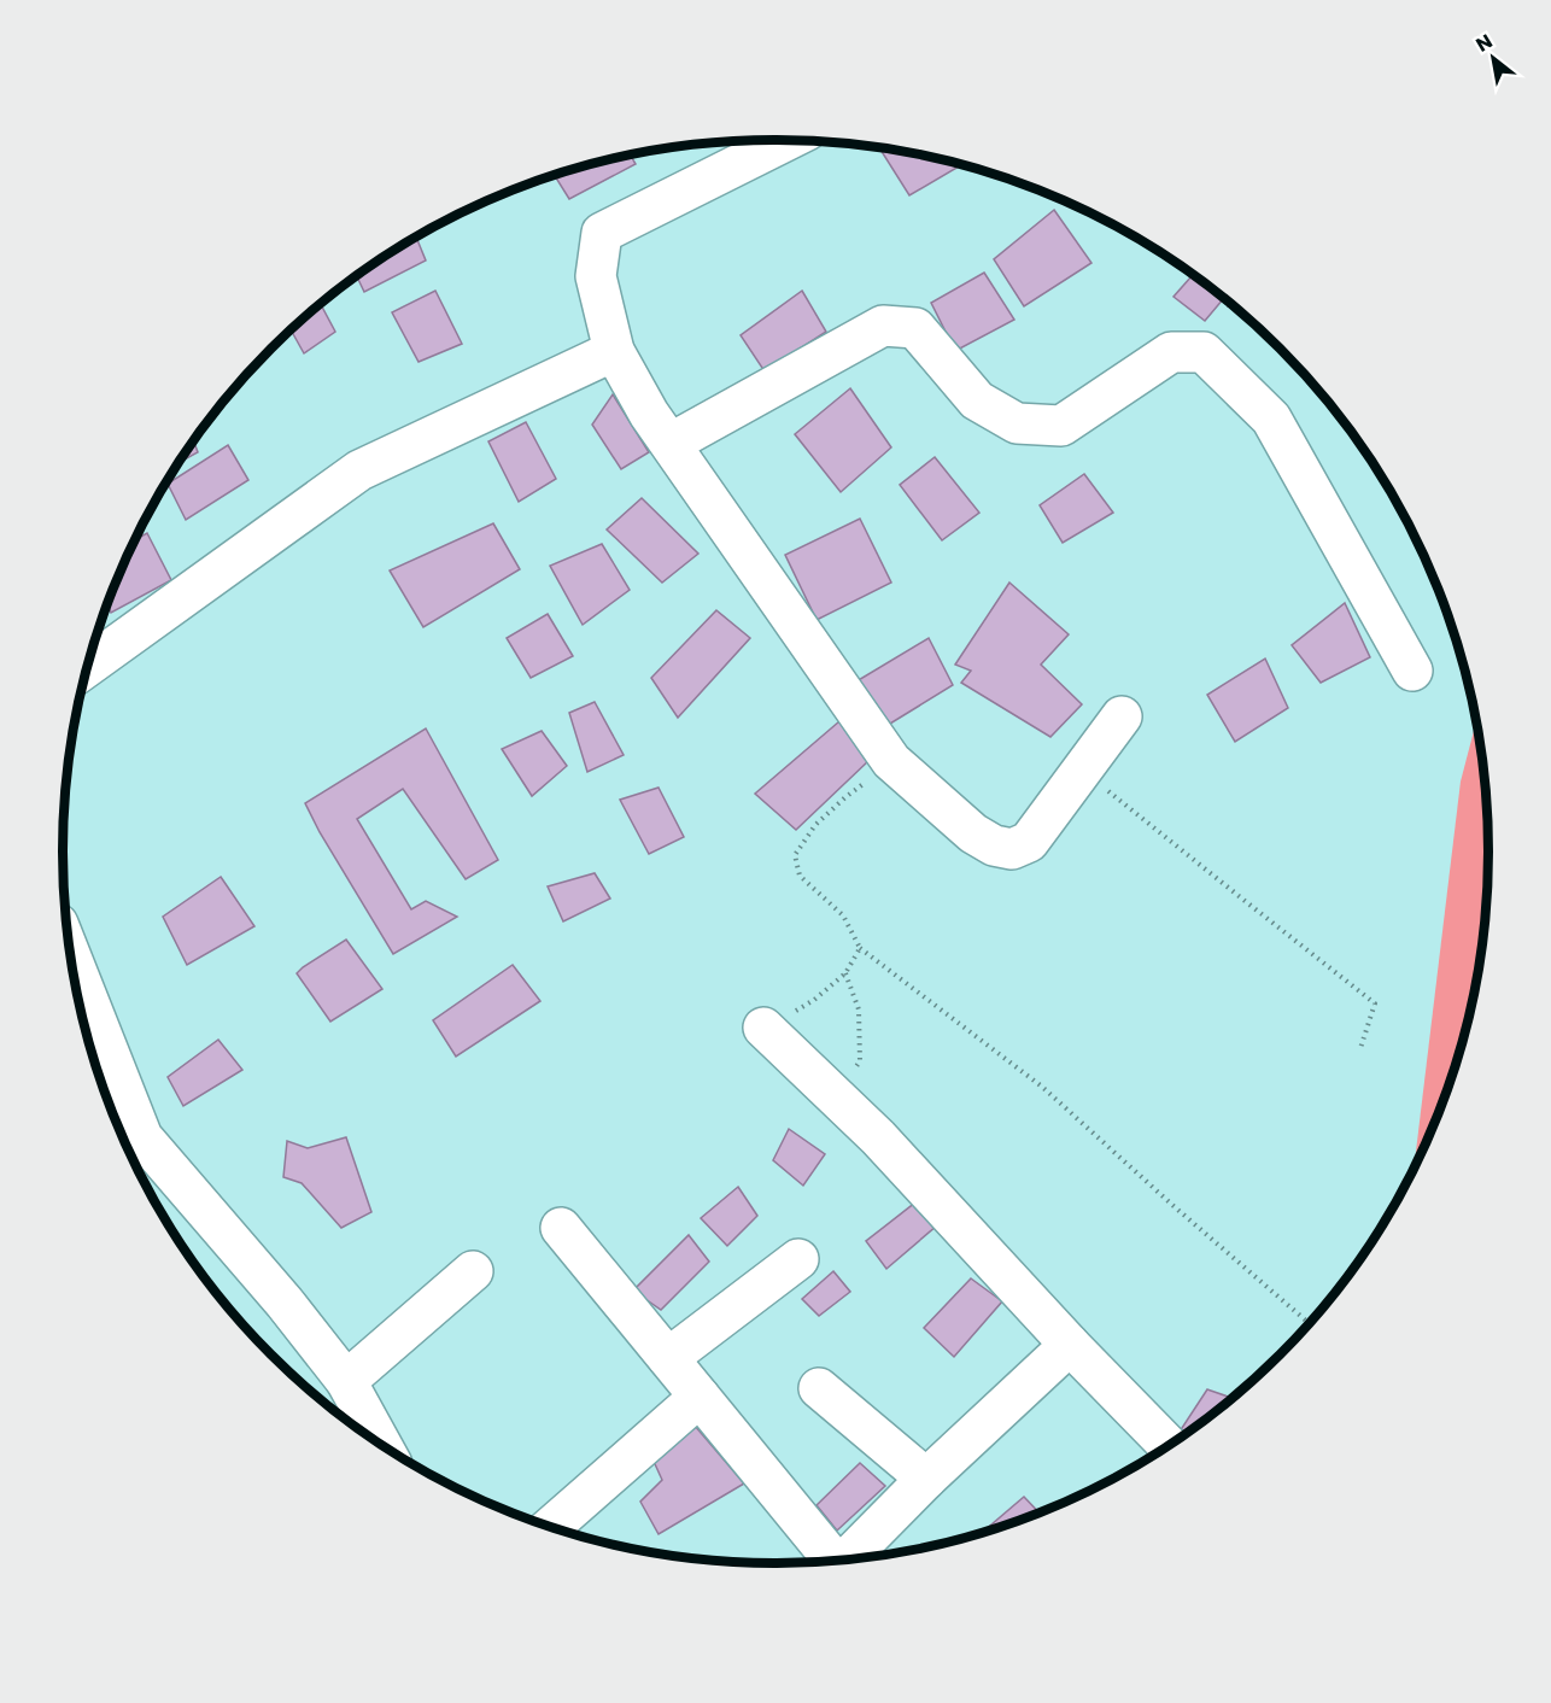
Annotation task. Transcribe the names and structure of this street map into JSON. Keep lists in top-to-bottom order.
{
  "north": "top left"
}
